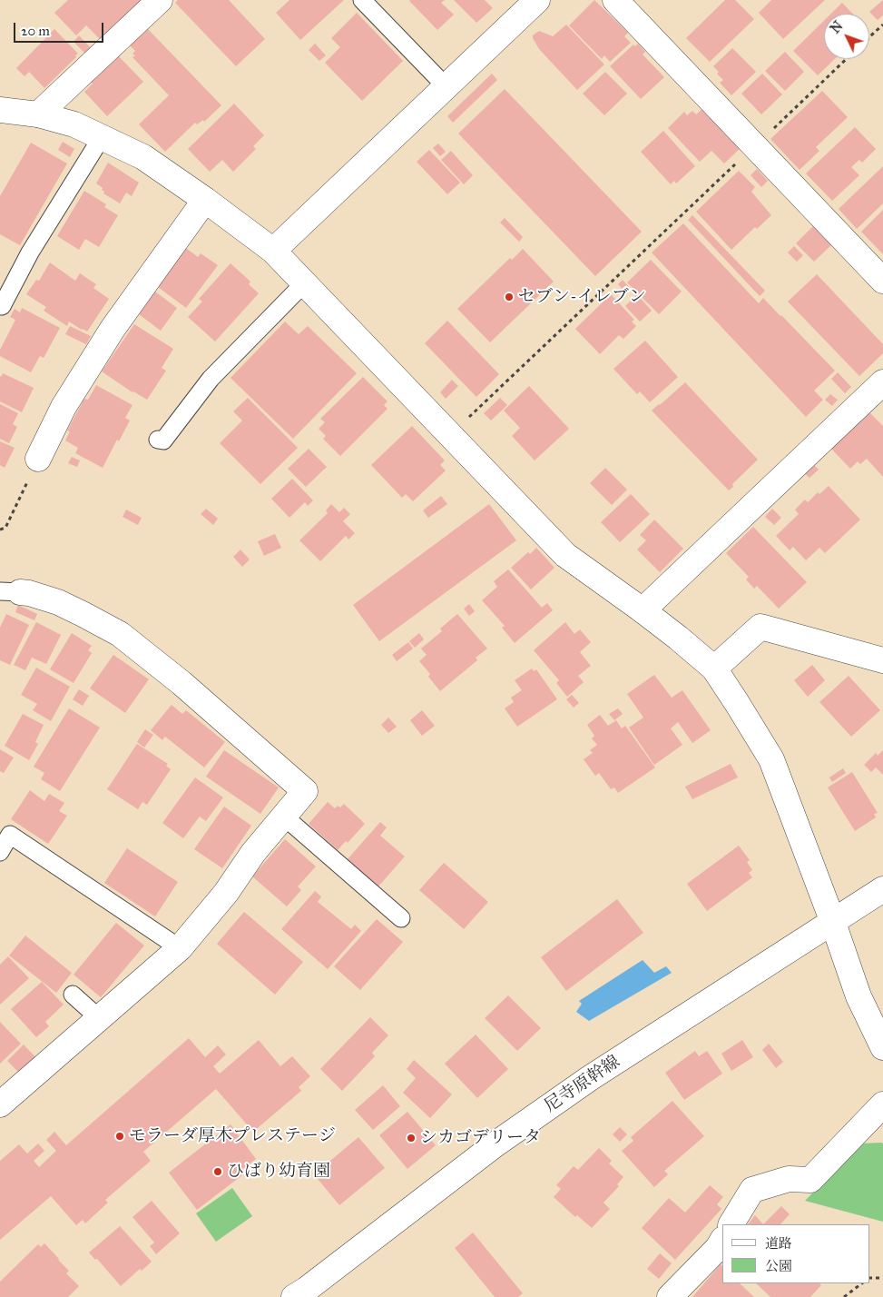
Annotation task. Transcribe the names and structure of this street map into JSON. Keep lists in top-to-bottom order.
{
  "streets": {
    "street": ["尼寺原幹線"]
  },
  "places": [
    "セブン-イレブン",
    "モラーダ厚木プレステージ",
    "シカゴデリータ",
    "ひばり幼育園"
  ],
  "legend": ["道路", "公園"],
  "scale_bar": "20 m",
  "north": "top left"
}
